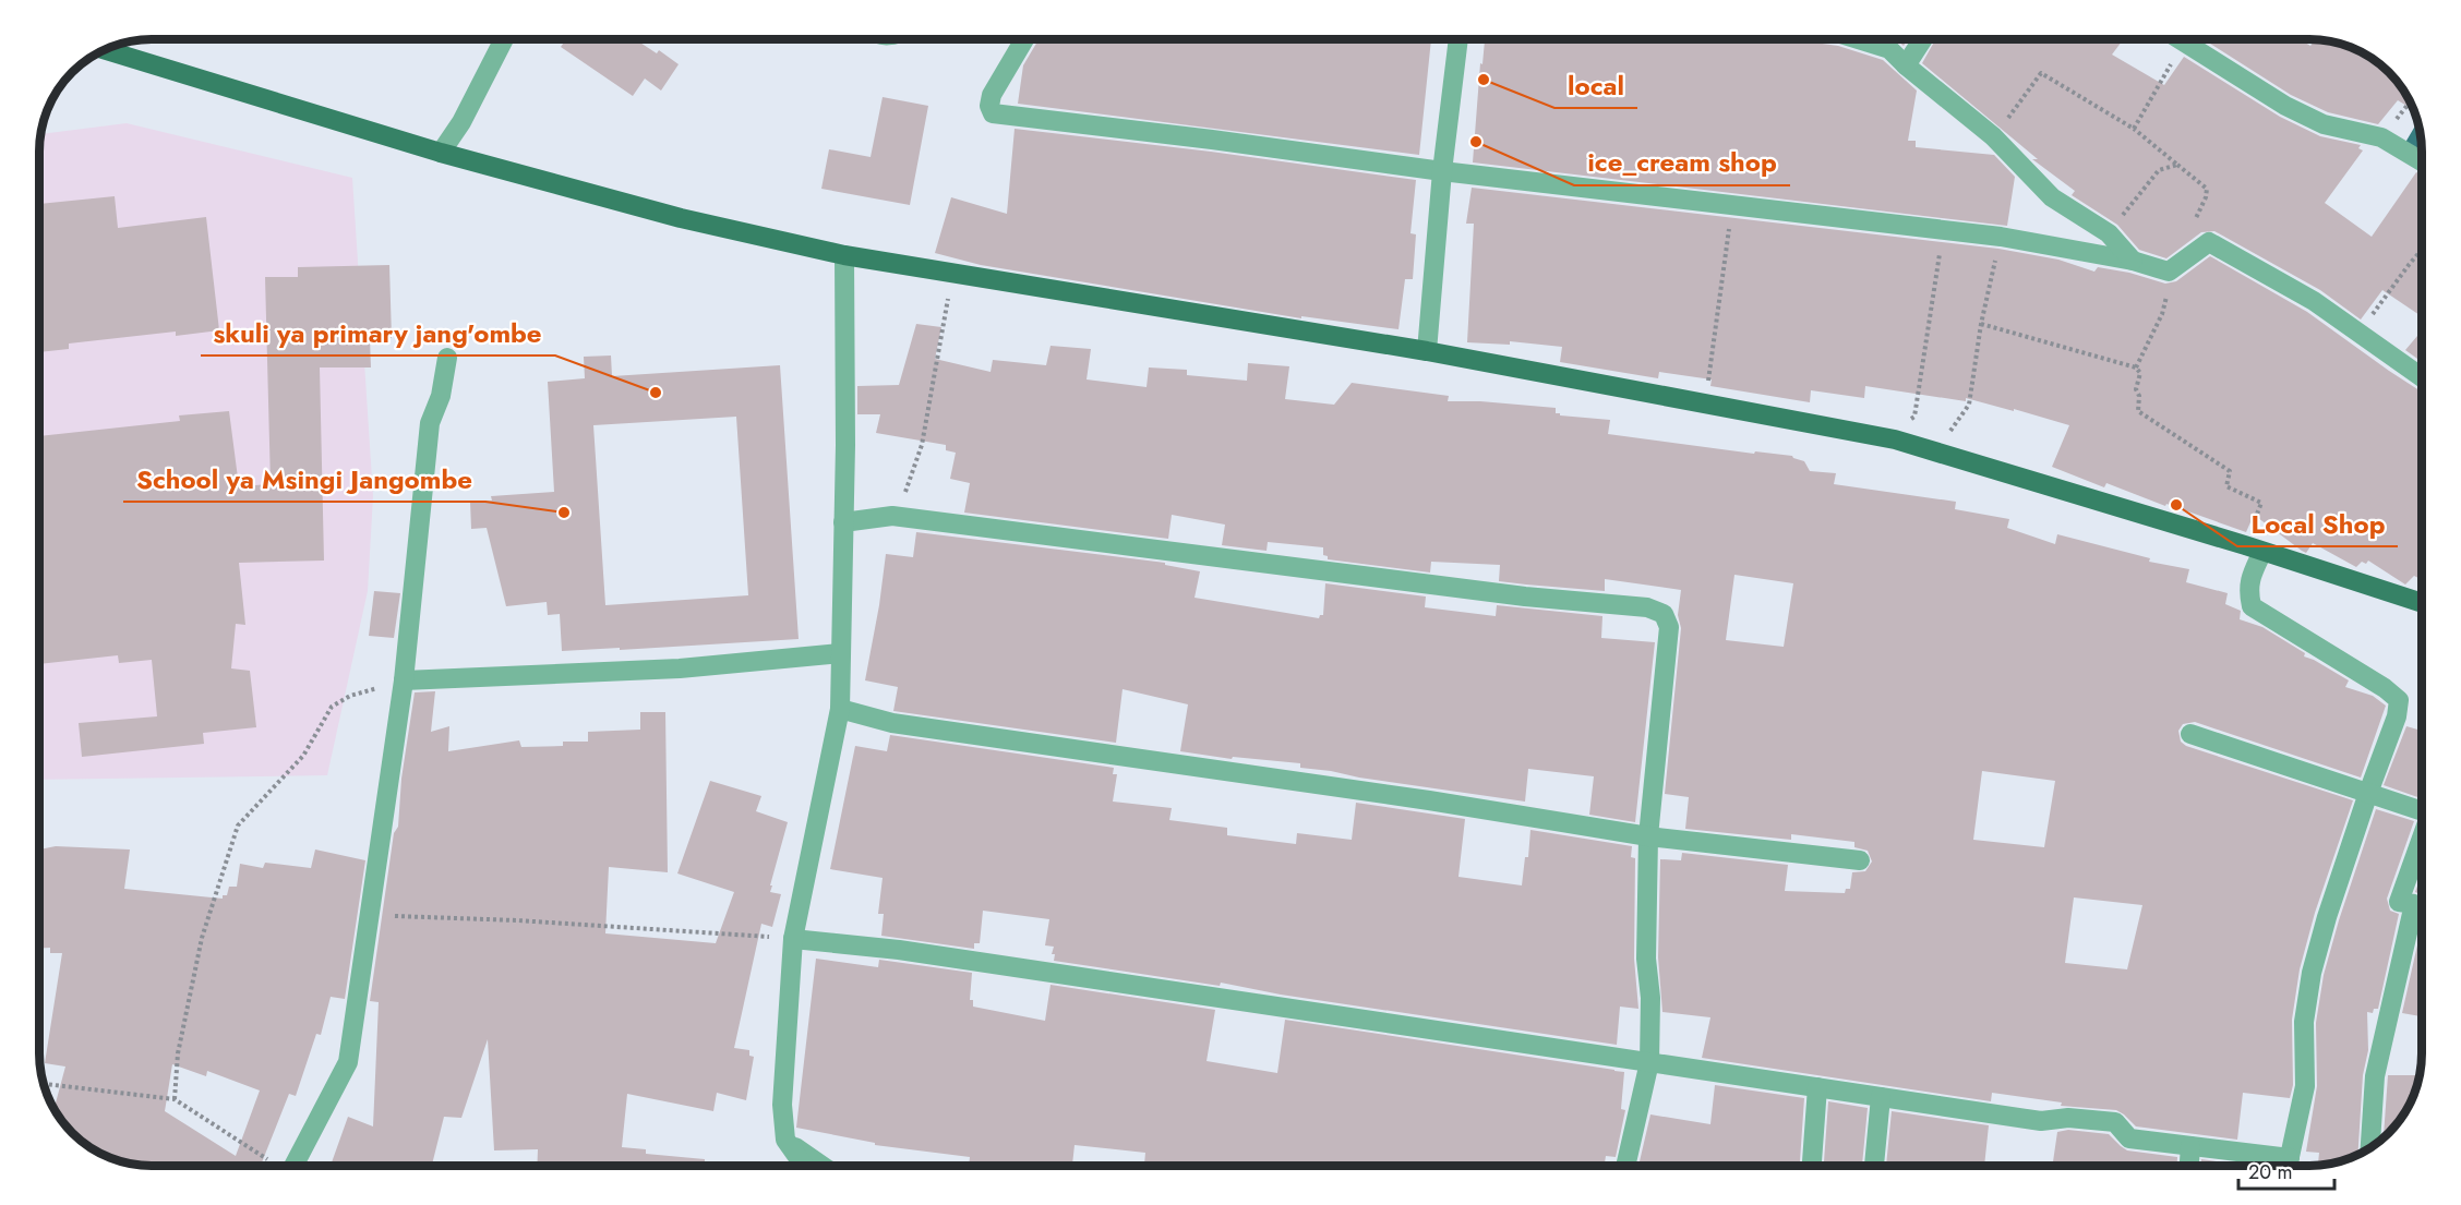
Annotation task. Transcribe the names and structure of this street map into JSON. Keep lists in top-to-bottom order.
{
  "places": [
    "local",
    "ice_cream shop",
    "skuli ya primary jang'ombe",
    "Local Shop",
    "School ya Msingi Jangombe"
  ],
  "scale_bar": "20 m"
}
